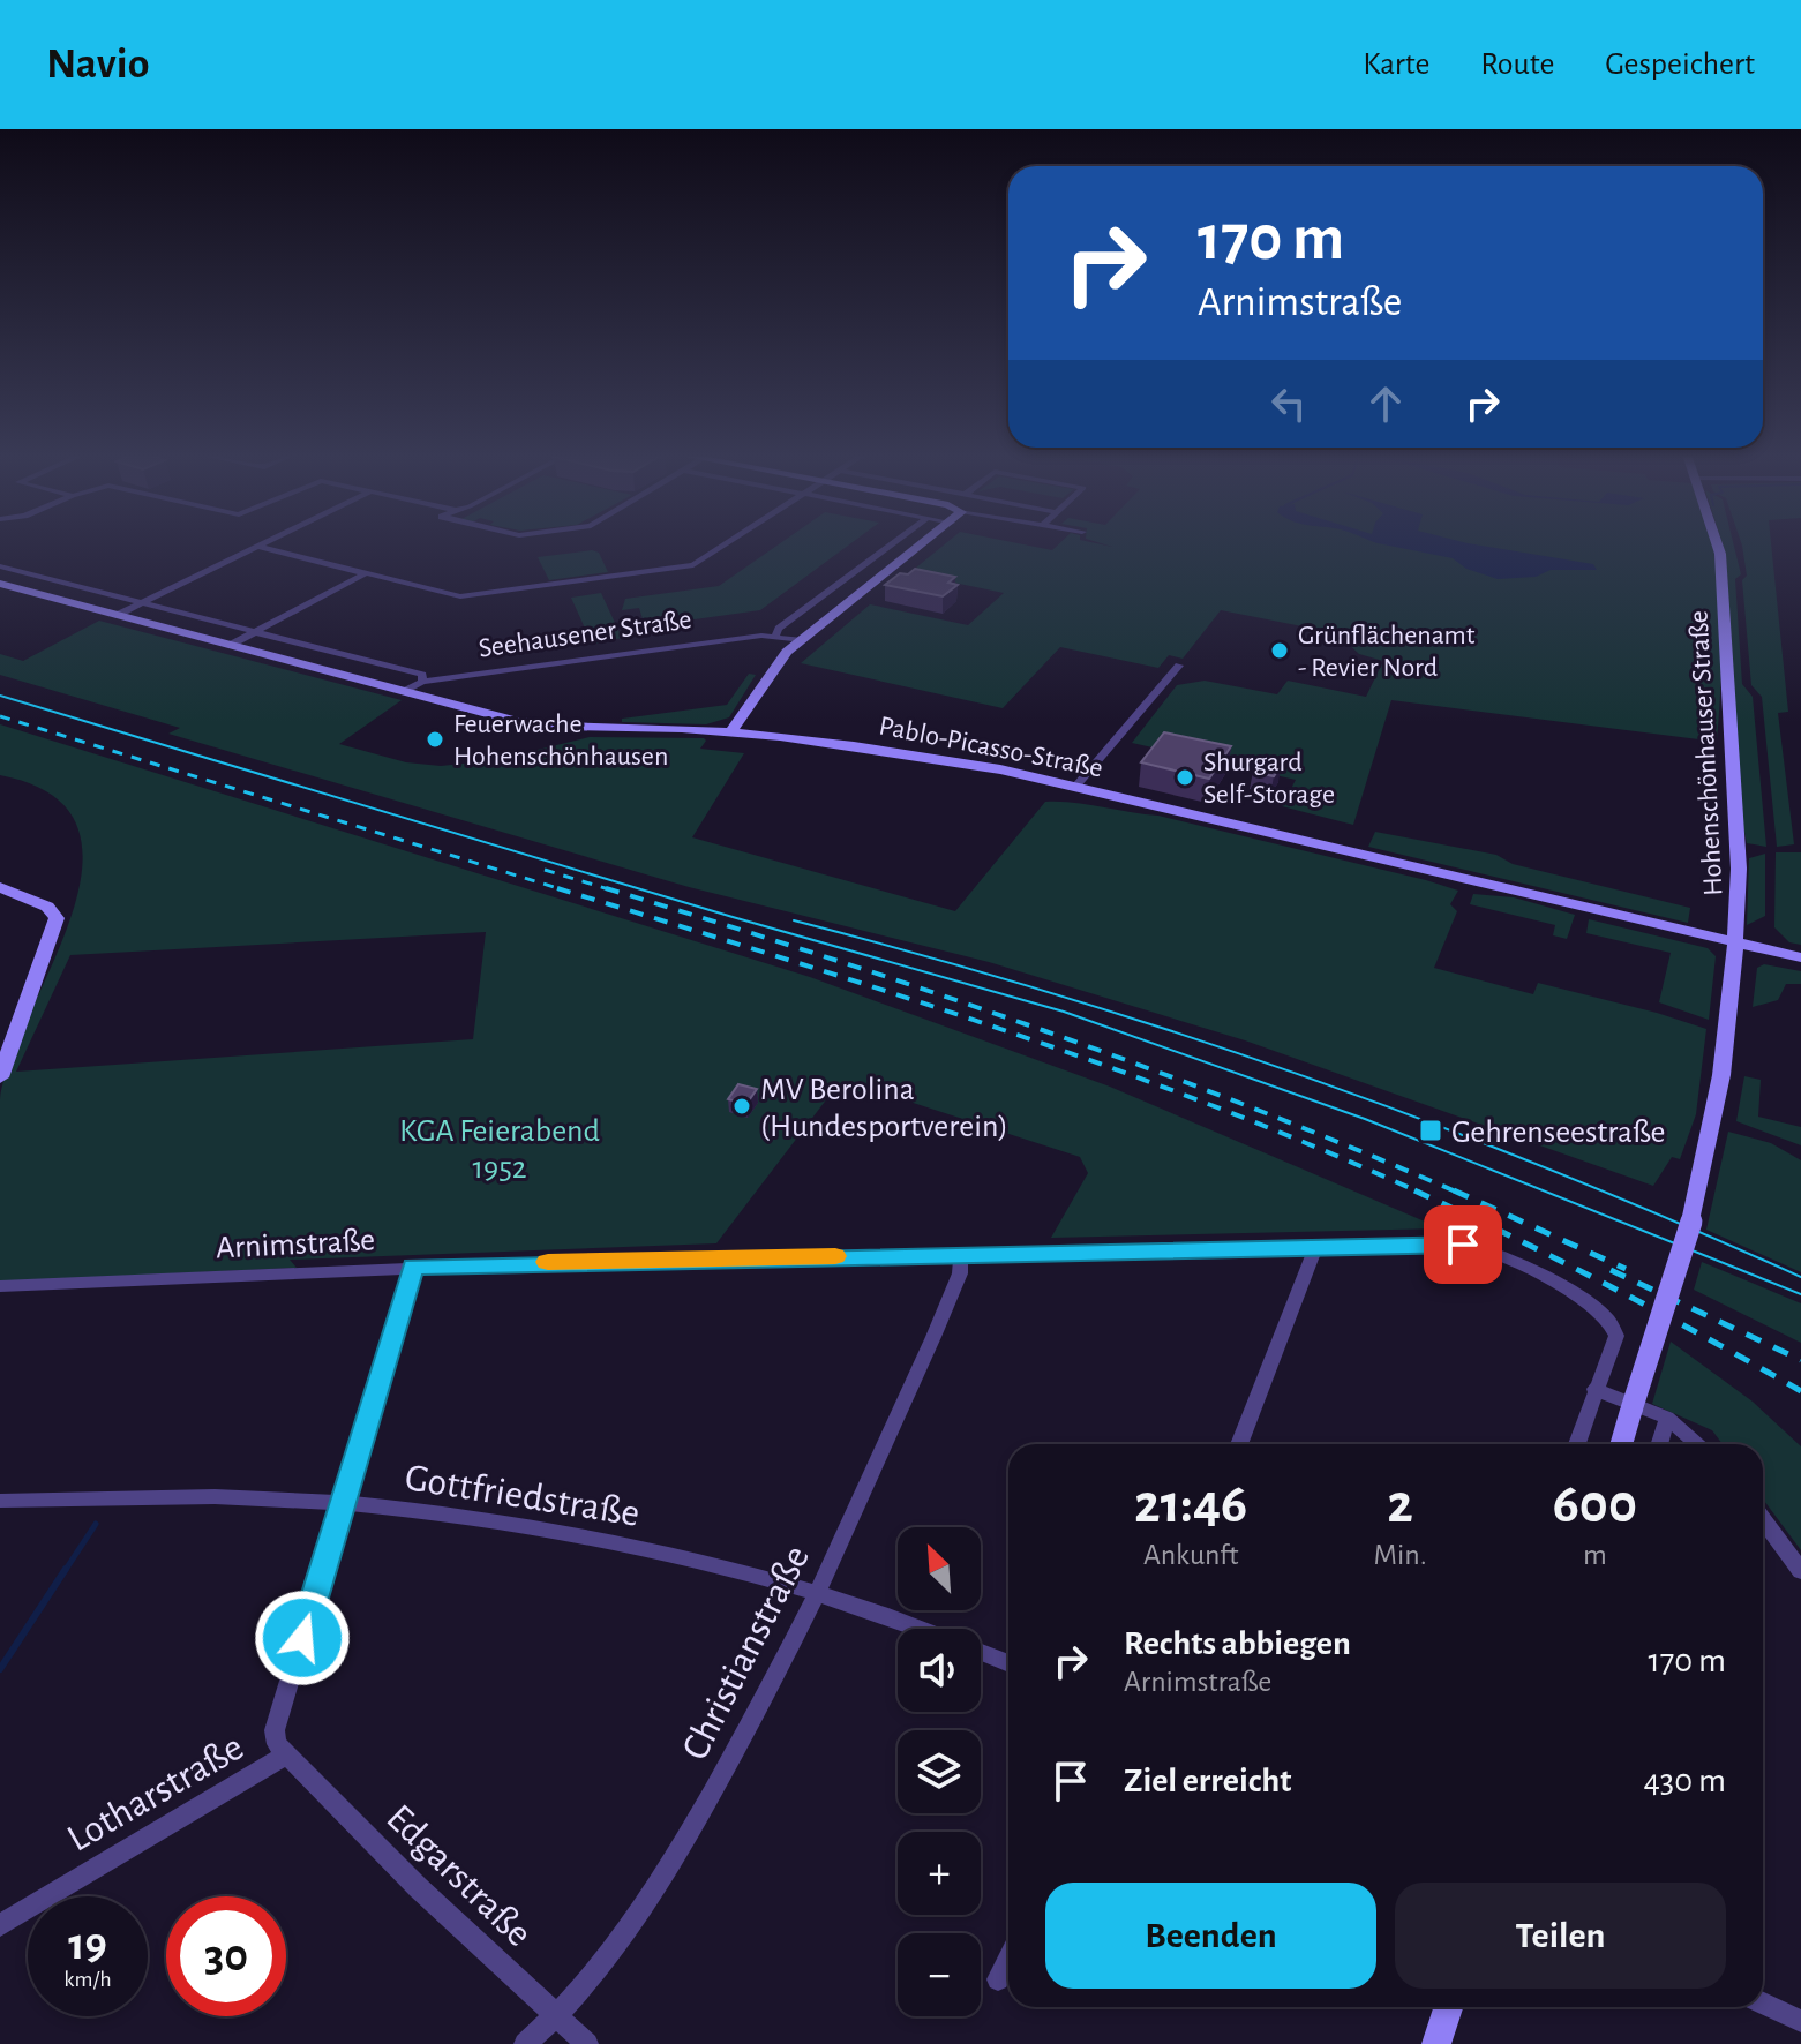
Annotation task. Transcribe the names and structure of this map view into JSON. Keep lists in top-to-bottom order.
{
  "streets": {
    "street": [
      "Seehausener Straße",
      "Pablo-Picasso-Straße",
      "Hohenschönhauser Straße",
      "Arnimstraße",
      "Gottfriedstraße",
      "Christianstraße",
      "Lotharstraße",
      "Edgarstraße"
    ]
  },
  "crossings": [
    ["Seehausener Straße", "Pablo-Picasso-Straße"],
    ["Pablo-Picasso-Straße", "Hohenschönhauser Straße"],
    ["Arnimstraße", "Christianstraße"],
    ["Arnimstraße", "Lotharstraße"],
    ["Gottfriedstraße", "Christianstraße"],
    ["Gottfriedstraße", "Lotharstraße"],
    ["Christianstraße", "Edgarstraße"],
    ["Lotharstraße", "Edgarstraße"]
  ],
  "parks": ["KGA Feierabend 1952"],
  "places": {
    "other": [
      "Grünflächenamt - Revier Nord",
      "Feuerwache Hohenschönhausen",
      "Shurgard Self-Storage",
      "MV Berolina (Hundesportverein)"
    ],
    "transit": ["Gehrenseestraße"]
  },
  "north": "top left",
  "page": {
    "header": "Navio",
    "nav": ["Karte", "Route", "Gespeichert"],
    "turn": ["170 m", "Arnimstraße"],
    "eta": [
      "21:46",
      "Ankunft",
      "2",
      "Min.",
      "600",
      "m"
    ],
    "map_buttons": ["+", "−"],
    "list": [
      {
        "name": "Rechts abbiegen",
        "note": "Arnimstraße",
        "value": "170 m"
      },
      {
        "name": "Ziel erreicht",
        "value": "430 m"
      }
    ],
    "buttons": ["Beenden", "Teilen"],
    "speed": "19 km/h",
    "limit": "30"
  }
}
